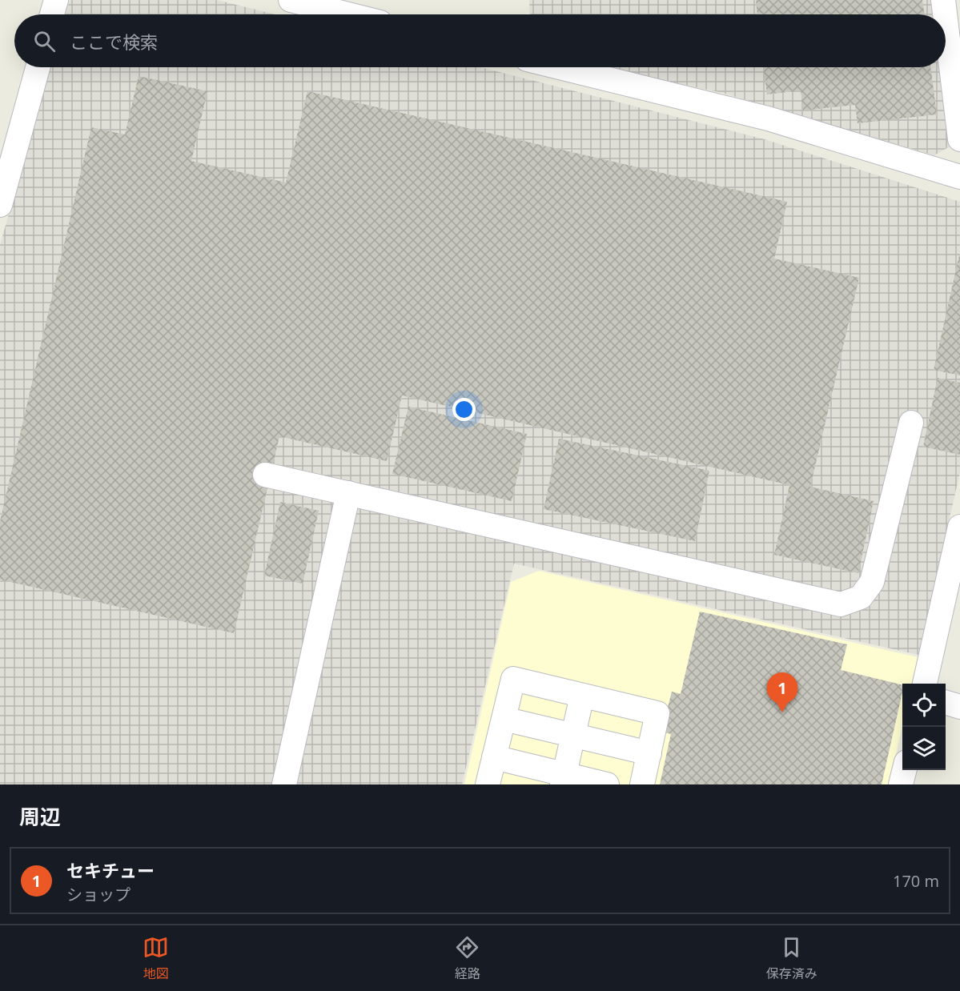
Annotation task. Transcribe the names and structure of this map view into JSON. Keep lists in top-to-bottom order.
{
  "page": {
    "search": "ここで検索",
    "pins": "1",
    "heading": "周辺",
    "list": [
      {
        "mark": "1",
        "name": "セキチュー",
        "note": "ショップ",
        "value": "170 m"
      }
    ],
    "nav": ["地図", "経路", "保存済み"]
  }
}
